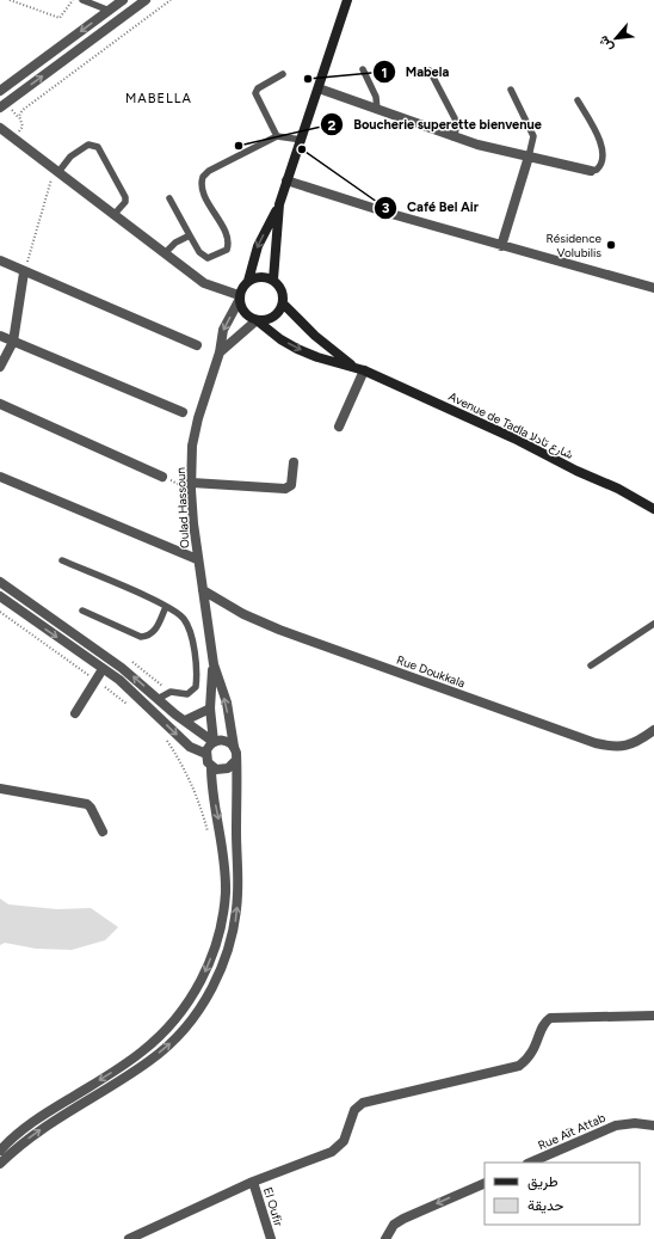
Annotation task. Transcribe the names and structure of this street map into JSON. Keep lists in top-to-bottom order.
{
  "streets": {
    "main road": ["Avenue de Tadla شارع تادلا"],
    "street": [
      "Oulad Hassoun",
      "Rue Doukkala",
      "Rue Aït Attab",
      "El Oufir"
    ]
  },
  "crossings": [
    ["Avenue de Tadla شارع تادلا", "Oulad Hassoun"],
    ["Oulad Hassoun", "Rue Doukkala"]
  ],
  "districts": ["MABELLA"],
  "places": [
    "Mabela",
    "Boucherie superette bienvenue",
    "Café Bel Air",
    "Résidence Volubilis"
  ],
  "legend": ["طريق", "حديقة"],
  "north": "bottom left"
}
